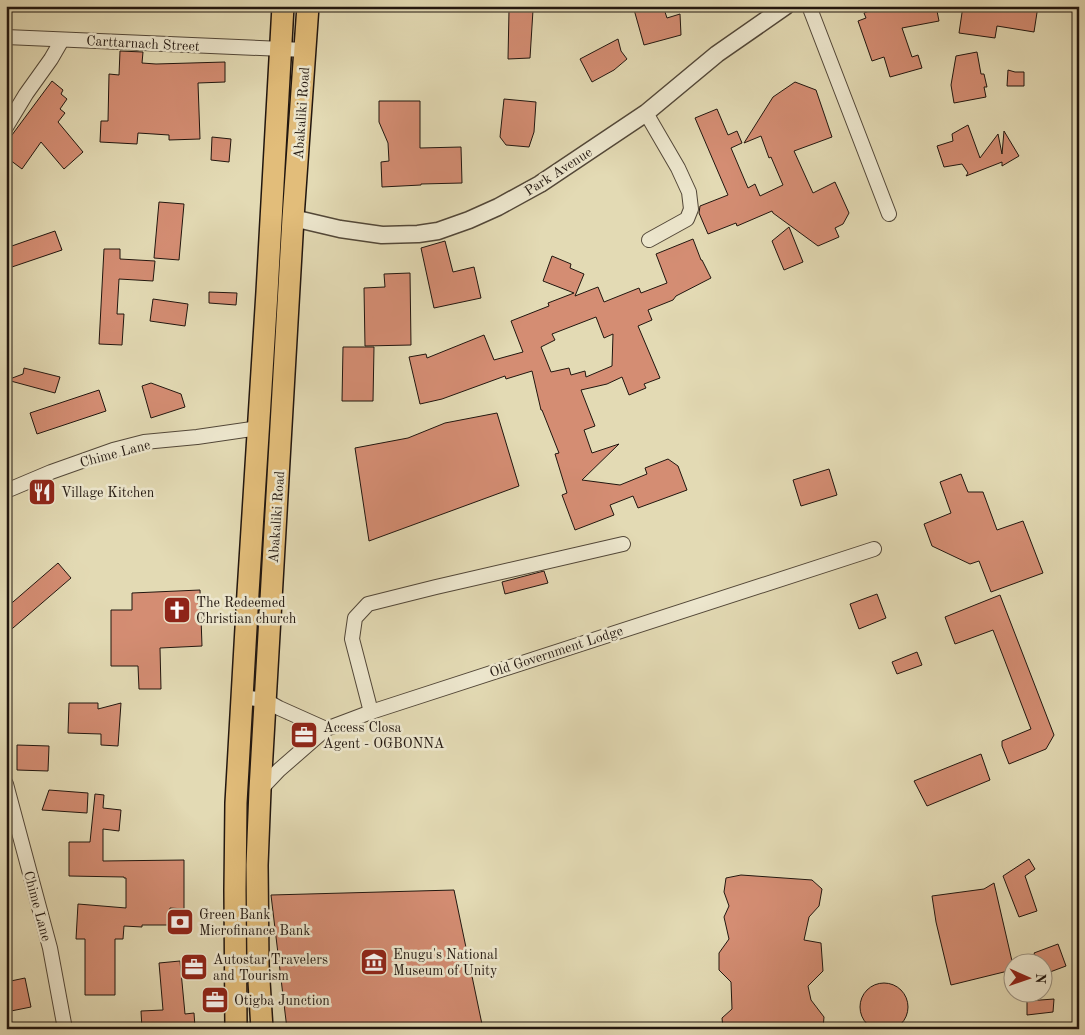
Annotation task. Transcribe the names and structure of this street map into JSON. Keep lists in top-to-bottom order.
{
  "streets": {
    "main road": ["Abakaliki Road"],
    "street": [
      "Carttarnach Street",
      "Park Avenue",
      "Chime Lane",
      "Old Government Lodge"
    ]
  },
  "crossings": [
    ["Carttarnach Street", "Abakaliki Road"],
    ["Abakaliki Road", "Park Avenue"],
    ["Abakaliki Road", "Chime Lane"],
    ["Abakaliki Road", "Old Government Lodge"]
  ],
  "places": {
    "restaurant": ["Village Kitchen"],
    "church": ["The Redeemed Christian church"],
    "office": ["Access Closa Agent - OGBONNA", "Autostar Travelers and Tourism", "Otigba Junction"],
    "bank": ["Green Bank Microfinance Bank"],
    "museum": ["Enugu's National Museum of Unity"]
  },
  "north": "right"
}
